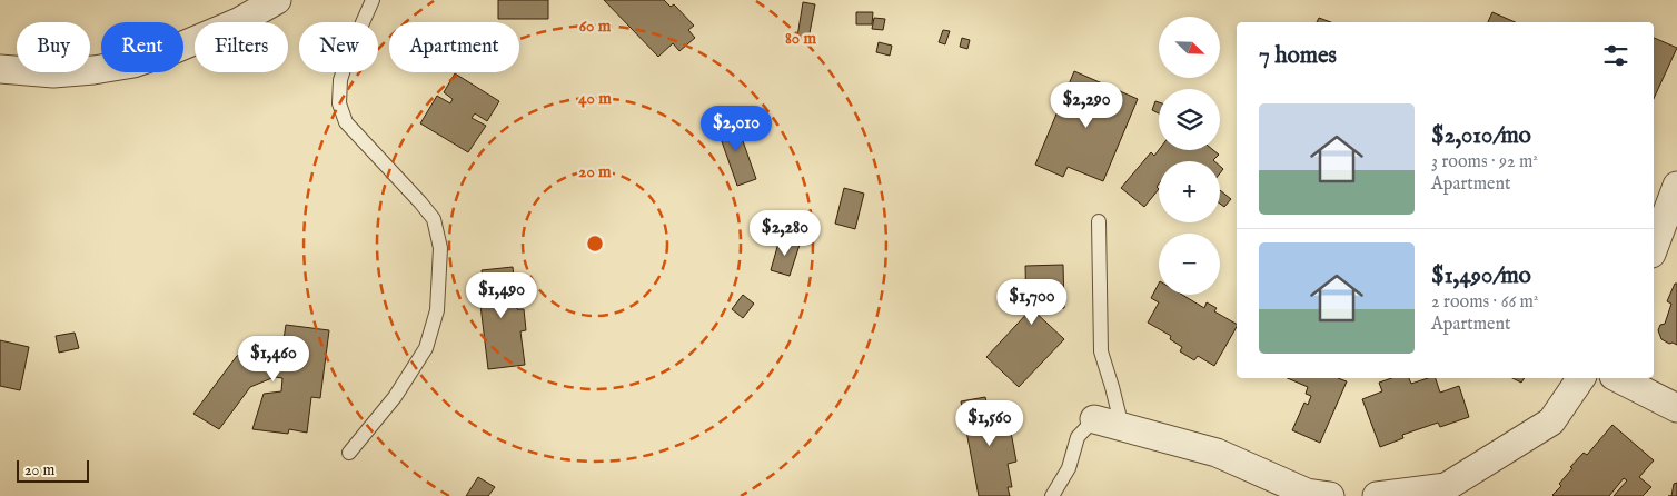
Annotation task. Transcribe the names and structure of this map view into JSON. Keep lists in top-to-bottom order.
{
  "scale_bar": "20 m",
  "north": "bottom right",
  "page": {
    "map_buttons": ["+", "−"],
    "chip": [
      "Buy",
      "Rent",
      "Filters",
      "New",
      "Apartment"
    ],
    "heading": "7 homes",
    "price": [
      "$2,290",
      "$2,010",
      "$2,280",
      "$1,490",
      "$1,700",
      "$1,460",
      "$1,560"
    ],
    "list": [
      {
        "name": "$2,010/mo",
        "note": "3 rooms · 92 m² · Apartment"
      },
      {
        "name": "$1,490/mo",
        "note": "2 rooms · 66 m² · Apartment"
      }
    ],
    "scale": "20 m"
  },
  "rings": [
    "60 m",
    "80 m",
    "40 m",
    "20 m"
  ]
}
